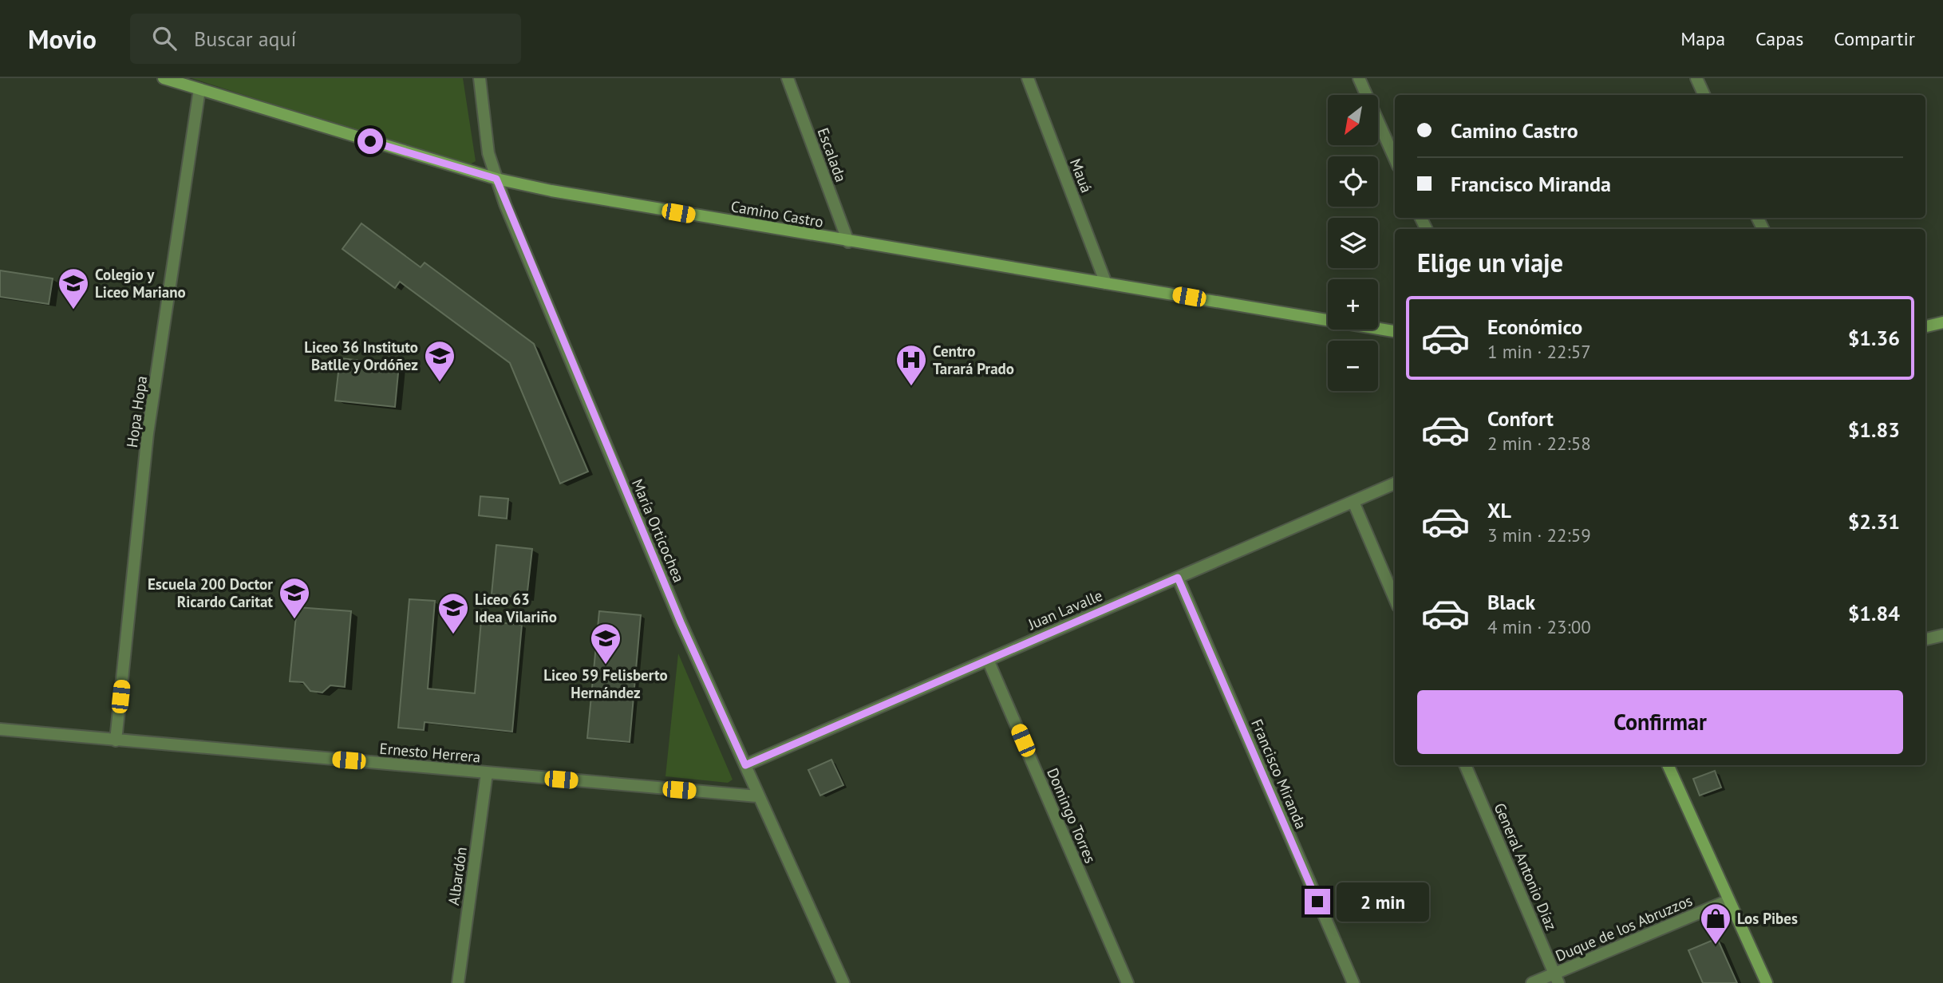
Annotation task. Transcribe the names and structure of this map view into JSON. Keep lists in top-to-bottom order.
{
  "streets": {
    "street": [
      "Escalada",
      "Mauá",
      "Camino Castro",
      "Hopa Hopa",
      "María Orticochea",
      "Juan Lavalle",
      "Ernesto Herrera",
      "Francisco Miranda",
      "Domingo Torres",
      "General Antonio Díaz",
      "Albardón",
      "Duque de los Abruzzos"
    ]
  },
  "crossings": [
    ["Escalada", "Camino Castro"],
    ["Mauá", "Camino Castro"],
    ["Camino Castro", "Hopa Hopa"],
    ["Camino Castro", "María Orticochea"],
    ["Hopa Hopa", "Ernesto Herrera"],
    ["María Orticochea", "Juan Lavalle"],
    ["María Orticochea", "Ernesto Herrera"],
    ["Juan Lavalle", "Francisco Miranda"],
    ["Juan Lavalle", "Domingo Torres"],
    ["Ernesto Herrera", "Albardón"],
    ["General Antonio Díaz", "Duque de los Abruzzos"]
  ],
  "places": {
    "school or university": [
      "Colegio y Liceo Mariano",
      "Liceo 36 Instituto Batlle y Ordóñez",
      "Escuela 200 Doctor Ricardo Caritat",
      "Liceo 63 Idea Vilariño",
      "Liceo 59 Felisberto Hernández"
    ],
    "hospital": ["Centro Tarará Prado"],
    "shop": ["Los Pibes"]
  },
  "north": "bottom left",
  "page": {
    "header": "Movio",
    "search": "Buscar aquí",
    "nav": ["Mapa", "Capas", "Compartir"],
    "map_buttons": ["+", "−"],
    "banner": ["Camino Castro", "Francisco Miranda"],
    "heading": "Elige un viaje",
    "list": [
      {
        "name": "Económico",
        "note": "1 min · 22:57",
        "value": "$1.36"
      },
      {
        "name": "Confort",
        "note": "2 min · 22:58",
        "value": "$1.83"
      },
      {
        "name": "XL",
        "note": "3 min · 22:59",
        "value": "$2.31"
      },
      {
        "name": "Black",
        "note": "4 min · 23:00",
        "value": "$1.84"
      }
    ],
    "buttons": "Confirmar",
    "bubble": "2 min"
  }
}
